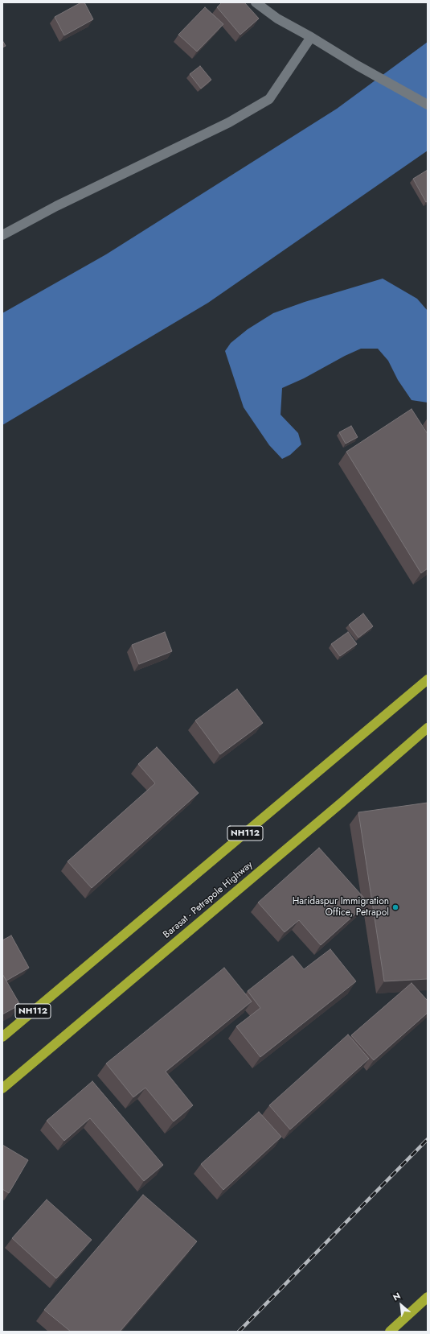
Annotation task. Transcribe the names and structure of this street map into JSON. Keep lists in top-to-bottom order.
{
  "streets": {
    "highway": ["NH112", "Barasat - Petrapole Highway"]
  },
  "places": ["Haridaspur Immigration Office, Petrapol"],
  "north": "top left"
}
